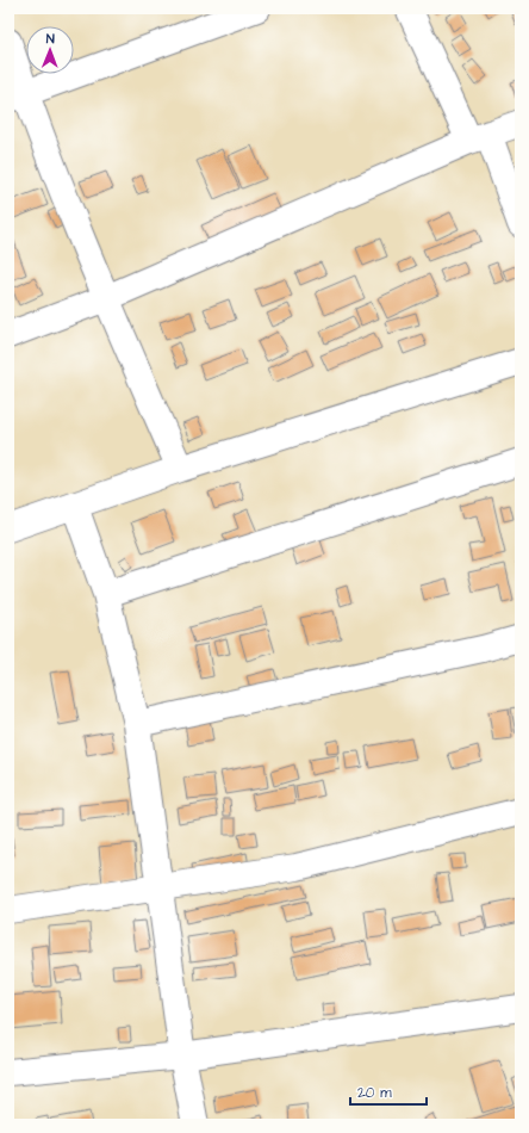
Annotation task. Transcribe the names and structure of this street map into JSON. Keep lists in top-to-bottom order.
{
  "scale_bar": "20 m",
  "north": "top"
}
